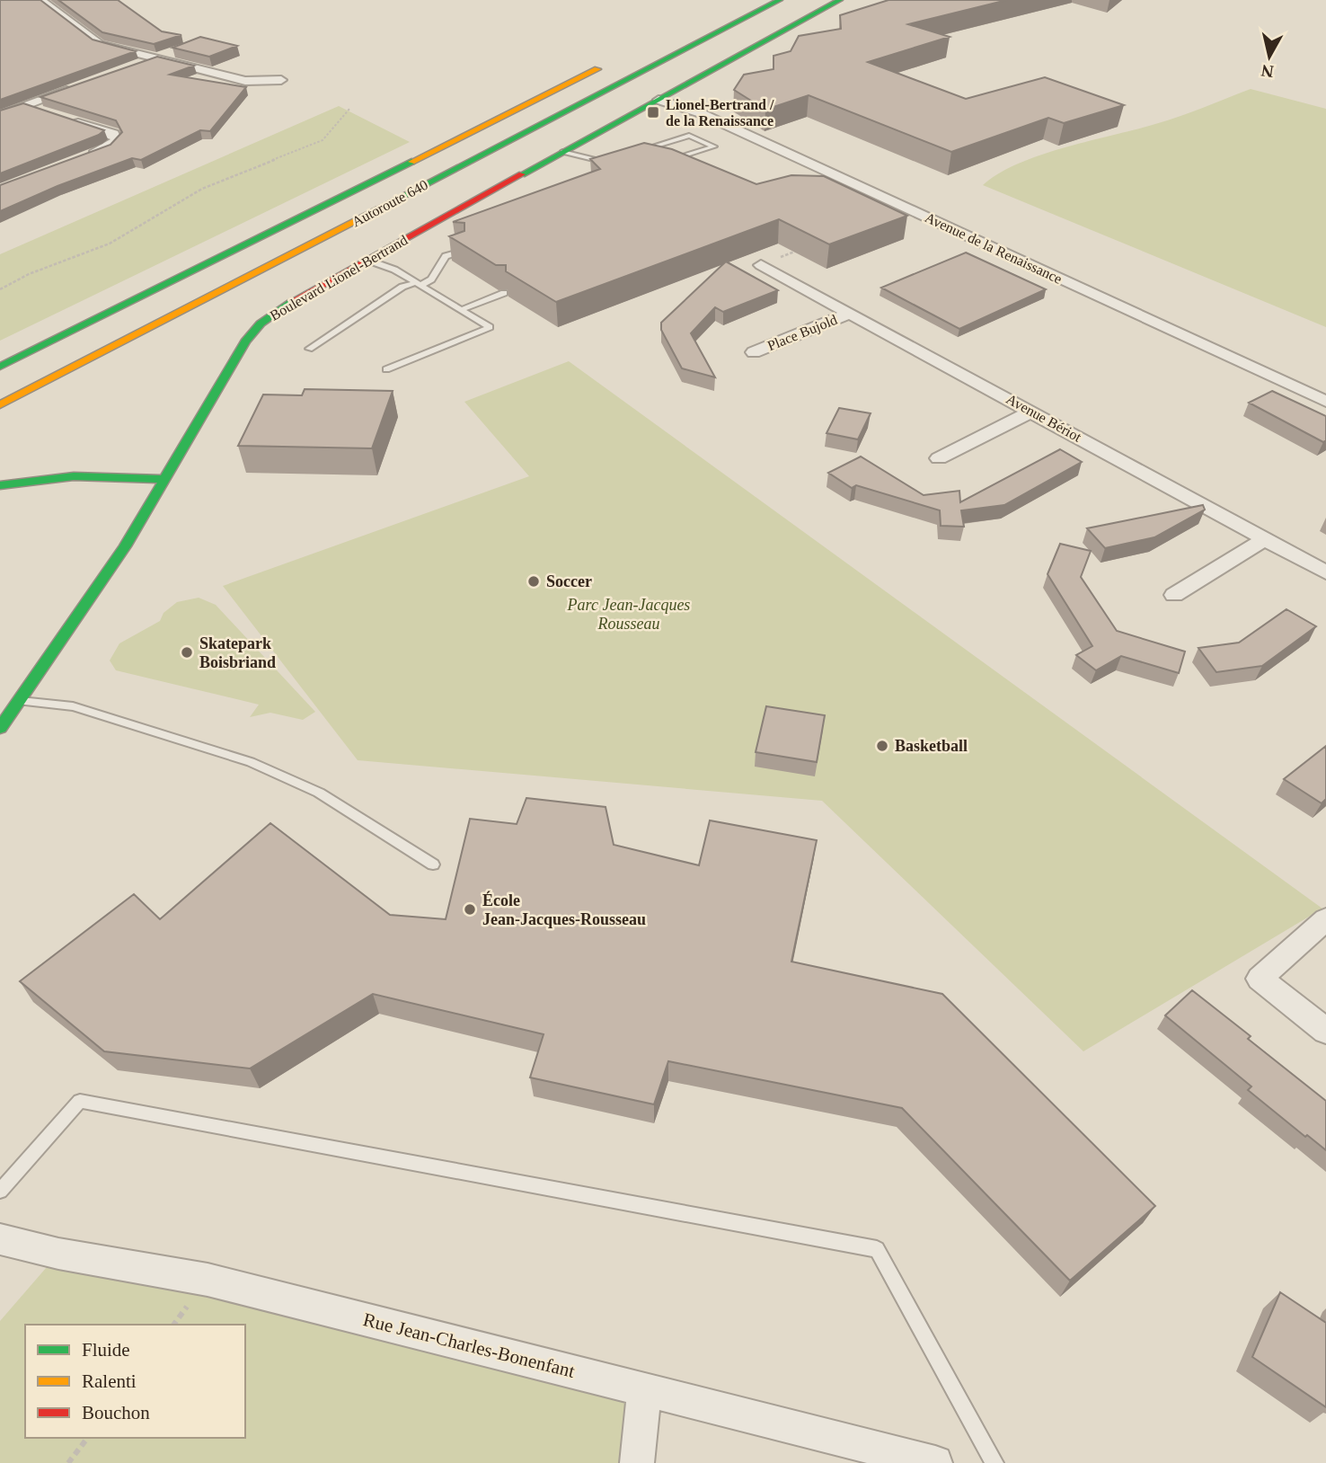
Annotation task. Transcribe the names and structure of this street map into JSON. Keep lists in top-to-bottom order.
{
  "streets": {
    "main road": ["Autoroute 640", "Boulevard Lionel-Bertrand"],
    "street": [
      "Avenue de la Renaissance",
      "Place Bujold",
      "Avenue Bériot",
      "Rue Jean-Charles-Bonenfant"
    ]
  },
  "crossings": [
    ["Avenue de la Renaissance", "Boulevard Lionel-Bertrand"],
    ["Place Bujold", "Avenue Bériot"]
  ],
  "parks": ["Parc Jean-Jacques Rousseau"],
  "places": {
    "transit": ["Lionel-Bertrand / de la Renaissance"],
    "other": [
      "Soccer",
      "Skatepark Boisbriand",
      "Basketball",
      "École Jean-Jacques-Rousseau"
    ]
  },
  "legend": ["Fluide", "Ralenti", "Bouchon"],
  "north": "bottom"
}
